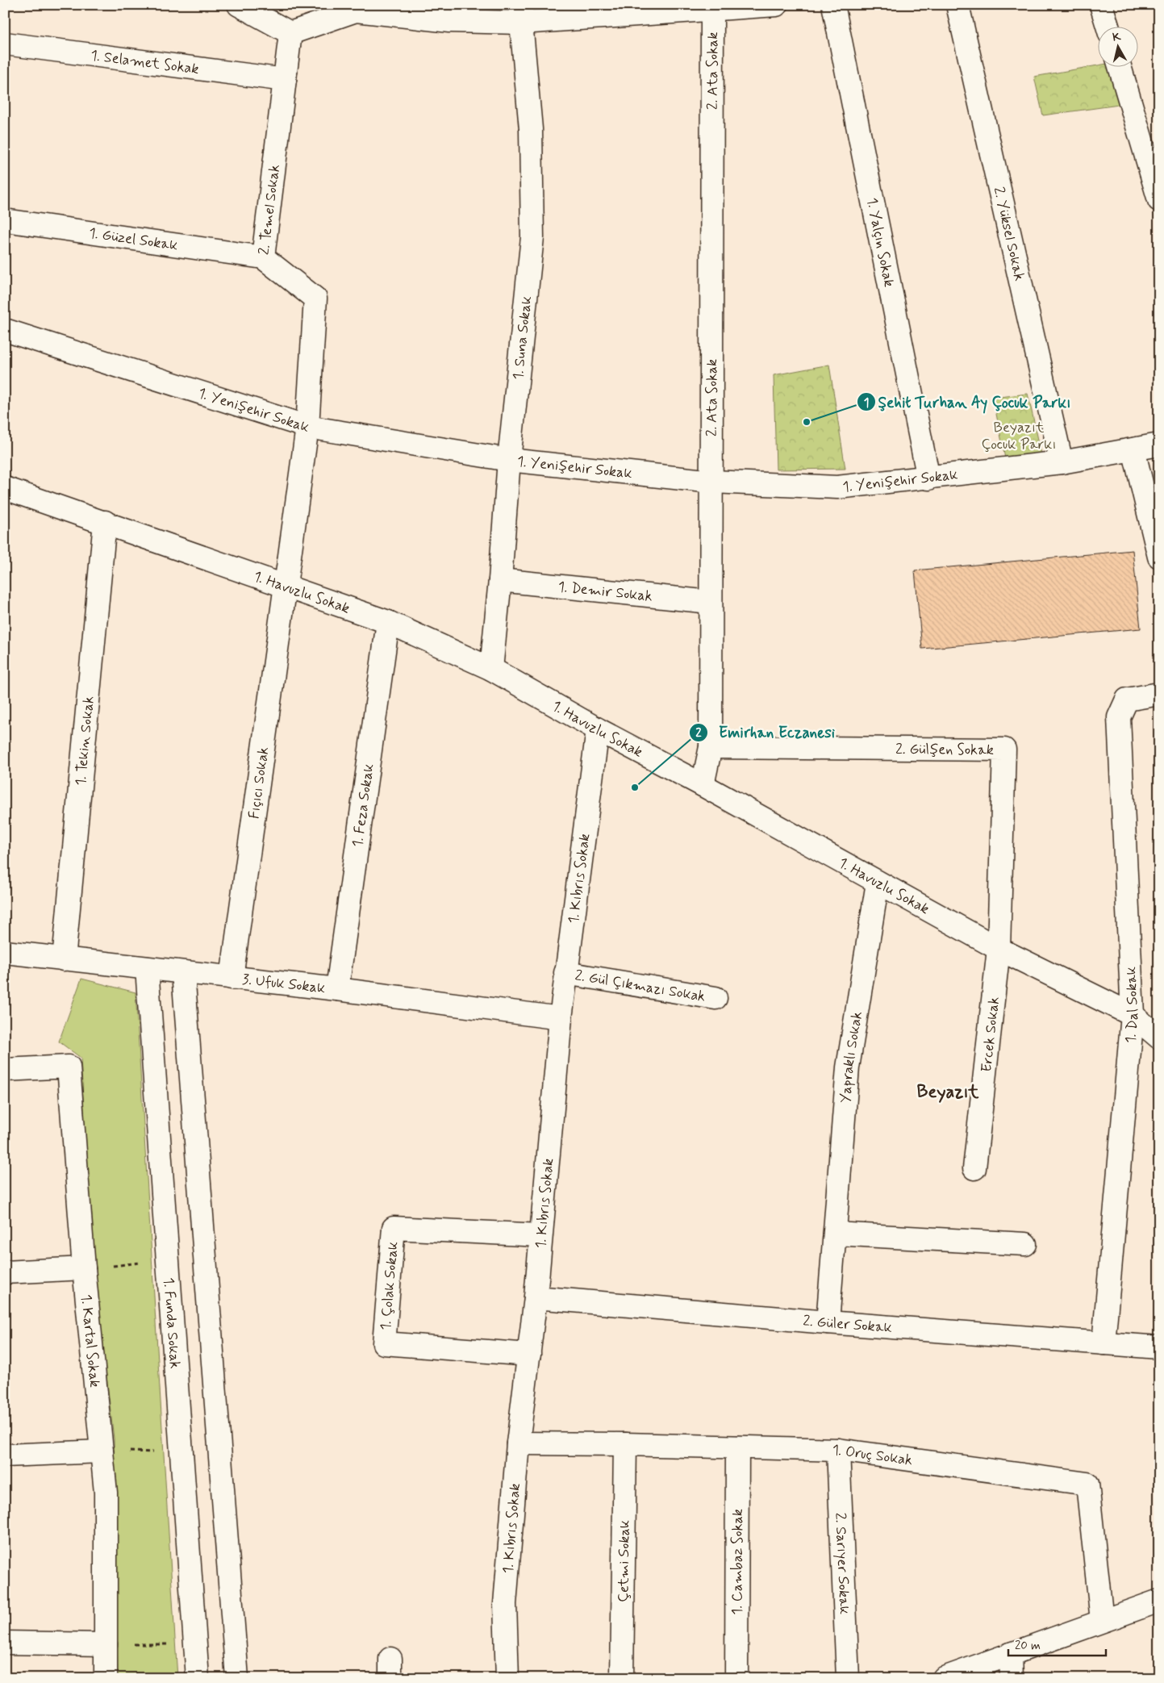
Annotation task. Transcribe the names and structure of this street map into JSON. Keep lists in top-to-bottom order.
{
  "streets": {
    "street": [
      "1. Selamet Sokak",
      "2. Ata Sokak",
      "2. Temel Sokak",
      "2. Yüksel Sokak",
      "1. Güzel Sokak",
      "1. Yalçın Sokak",
      "1. Suna Sokak",
      "1. Yenişehir Sokak",
      "1. Demir Sokak",
      "1. Havuzlu Sokak",
      "1. Tekin Sokak",
      "2. Gülşen Sokak",
      "Fıçıcı Sokak",
      "1. Feza Sokak",
      "1. Kıbrıs Sokak",
      "3. Ufuk Sokak",
      "2. Gül Çıkmazı Sokak",
      "1. Dal Sokak",
      "Ercek Sokak",
      "Yapraklı Sokak",
      "1. Çolak Sokak",
      "1. Funda Sokak",
      "2. Güler Sokak",
      "1. Kartal Sokak",
      "1. Oruç Sokak",
      "Çetmi Sokak",
      "1. Cambaz Sokak",
      "2. Sarıyer Sokak"
    ]
  },
  "crossings": [
    ["1. Selamet Sokak", "2. Temel Sokak"],
    ["2. Ata Sokak", "1. Yenişehir Sokak"],
    ["2. Ata Sokak", "1. Demir Sokak"],
    ["2. Ata Sokak", "1. Havuzlu Sokak"],
    ["2. Ata Sokak", "2. Gülşen Sokak"],
    ["2. Temel Sokak", "1. Güzel Sokak"],
    ["2. Temel Sokak", "1. Yenişehir Sokak"],
    ["2. Temel Sokak", "1. Havuzlu Sokak"],
    ["2. Temel Sokak", "Fıçıcı Sokak"],
    ["2. Yüksel Sokak", "1. Yenişehir Sokak"],
    ["1. Yalçın Sokak", "1. Yenişehir Sokak"],
    ["1. Suna Sokak", "1. Yenişehir Sokak"],
    ["1. Suna Sokak", "1. Demir Sokak"],
    ["1. Suna Sokak", "1. Havuzlu Sokak"],
    ["1. Havuzlu Sokak", "1. Tekin Sokak"],
    ["1. Havuzlu Sokak", "2. Gülşen Sokak"],
    ["1. Havuzlu Sokak", "Fıçıcı Sokak"],
    ["1. Havuzlu Sokak", "1. Feza Sokak"],
    ["1. Havuzlu Sokak", "1. Kıbrıs Sokak"],
    ["1. Havuzlu Sokak", "1. Dal Sokak"],
    ["1. Havuzlu Sokak", "Ercek Sokak"],
    ["1. Havuzlu Sokak", "Yapraklı Sokak"],
    ["1. Tekin Sokak", "3. Ufuk Sokak"],
    ["2. Gülşen Sokak", "Ercek Sokak"],
    ["Fıçıcı Sokak", "3. Ufuk Sokak"],
    ["1. Feza Sokak", "3. Ufuk Sokak"],
    ["1. Kıbrıs Sokak", "3. Ufuk Sokak"],
    ["1. Kıbrıs Sokak", "2. Gül Çıkmazı Sokak"],
    ["1. Kıbrıs Sokak", "1. Çolak Sokak"],
    ["1. Kıbrıs Sokak", "2. Güler Sokak"],
    ["1. Kıbrıs Sokak", "1. Oruç Sokak"],
    ["3. Ufuk Sokak", "1. Funda Sokak"],
    ["1. Dal Sokak", "2. Güler Sokak"],
    ["Yapraklı Sokak", "2. Güler Sokak"],
    ["1. Oruç Sokak", "Çetmi Sokak"],
    ["1. Oruç Sokak", "1. Cambaz Sokak"],
    ["1. Oruç Sokak", "2. Sarıyer Sokak"]
  ],
  "districts": ["Beyazıt"],
  "parks": ["Beyazıt Çocuk Parkı"],
  "places": ["Şehit Turhan Ay Çocuk Parkı", "Emirhan Eczanesi"],
  "scale_bar": "20 m",
  "north": "top"
}
